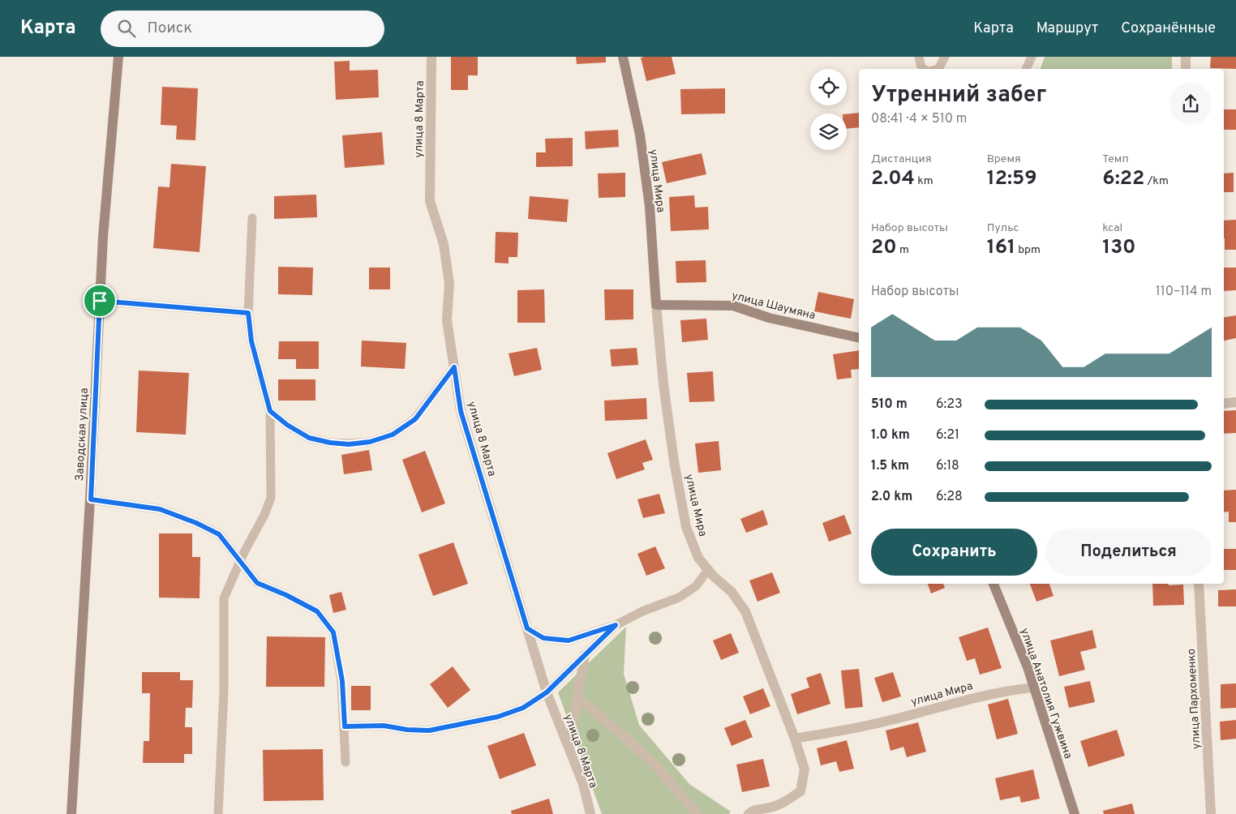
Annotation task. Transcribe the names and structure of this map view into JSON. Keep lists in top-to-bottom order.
{
  "streets": {
    "street": [
      "улица 8 Марта",
      "улица Мира",
      "улица Шаумяна",
      "Заводская улица",
      "улица Анатолия Гужвина",
      "улица Пархоменко"
    ]
  },
  "crossings": [
    ["улица Мира", "улица Шаумяна"],
    ["улица Мира", "улица Анатолия Гужвина"]
  ],
  "page": {
    "header": "Карта",
    "search": "Поиск",
    "nav": ["Карта", "Маршрут", "Сохранённые"],
    "heading": ["Утренний забег", "08:41 · 4 × 510 m"],
    "stats": [
      ["Дистанция", "2.04 km"],
      ["Время", "12:59"],
      ["Темп", "6:22 /km"],
      ["Набор высоты", "20 m"],
      ["Пульс", "161 bpm"],
      ["kcal", "130"]
    ],
    "chart": ["Набор высоты", "110–114 m"],
    "list": [
      {
        "name": "510 m",
        "note": "6:23"
      },
      {
        "name": "1.0 km",
        "note": "6:21"
      },
      {
        "name": "1.5 km",
        "note": "6:18"
      },
      {
        "name": "2.0 km",
        "note": "6:28"
      }
    ],
    "buttons": ["Сохранить", "Поделиться"]
  }
}
